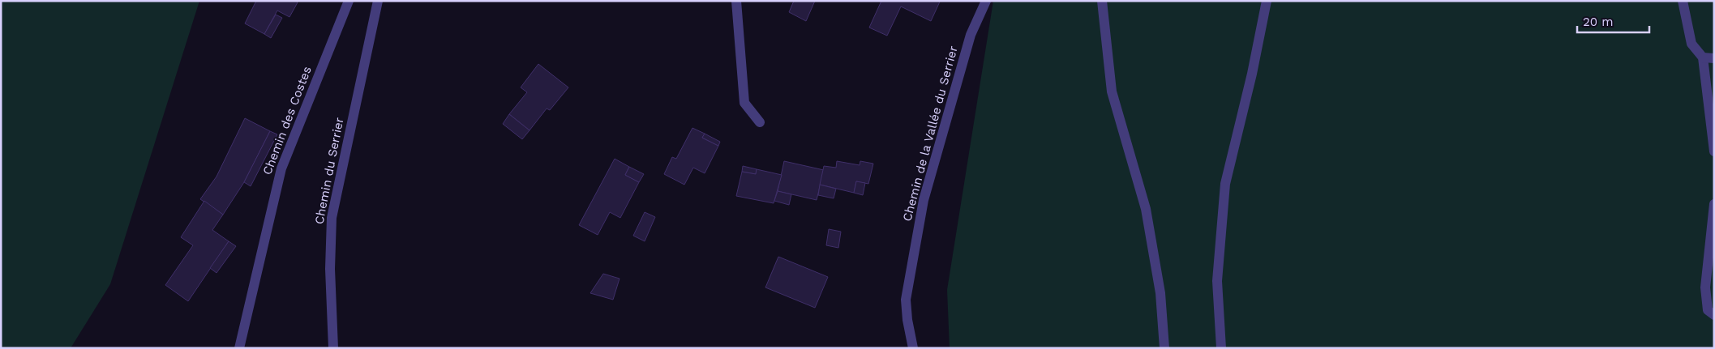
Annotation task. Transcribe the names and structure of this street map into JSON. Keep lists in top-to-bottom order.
{
  "streets": {
    "street": ["Chemin des Costes", "Chemin de la Vallée du Serrier", "Chemin du Serrier"]
  },
  "scale_bar": "20 m"
}
